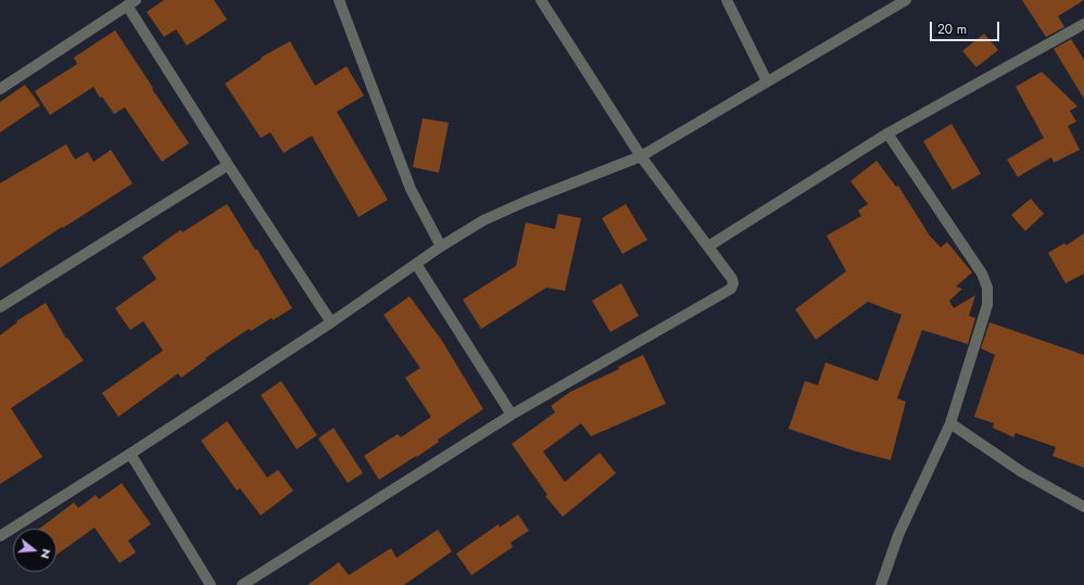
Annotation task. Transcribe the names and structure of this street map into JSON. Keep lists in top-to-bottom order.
{
  "scale_bar": "20 m",
  "north": "right"
}
